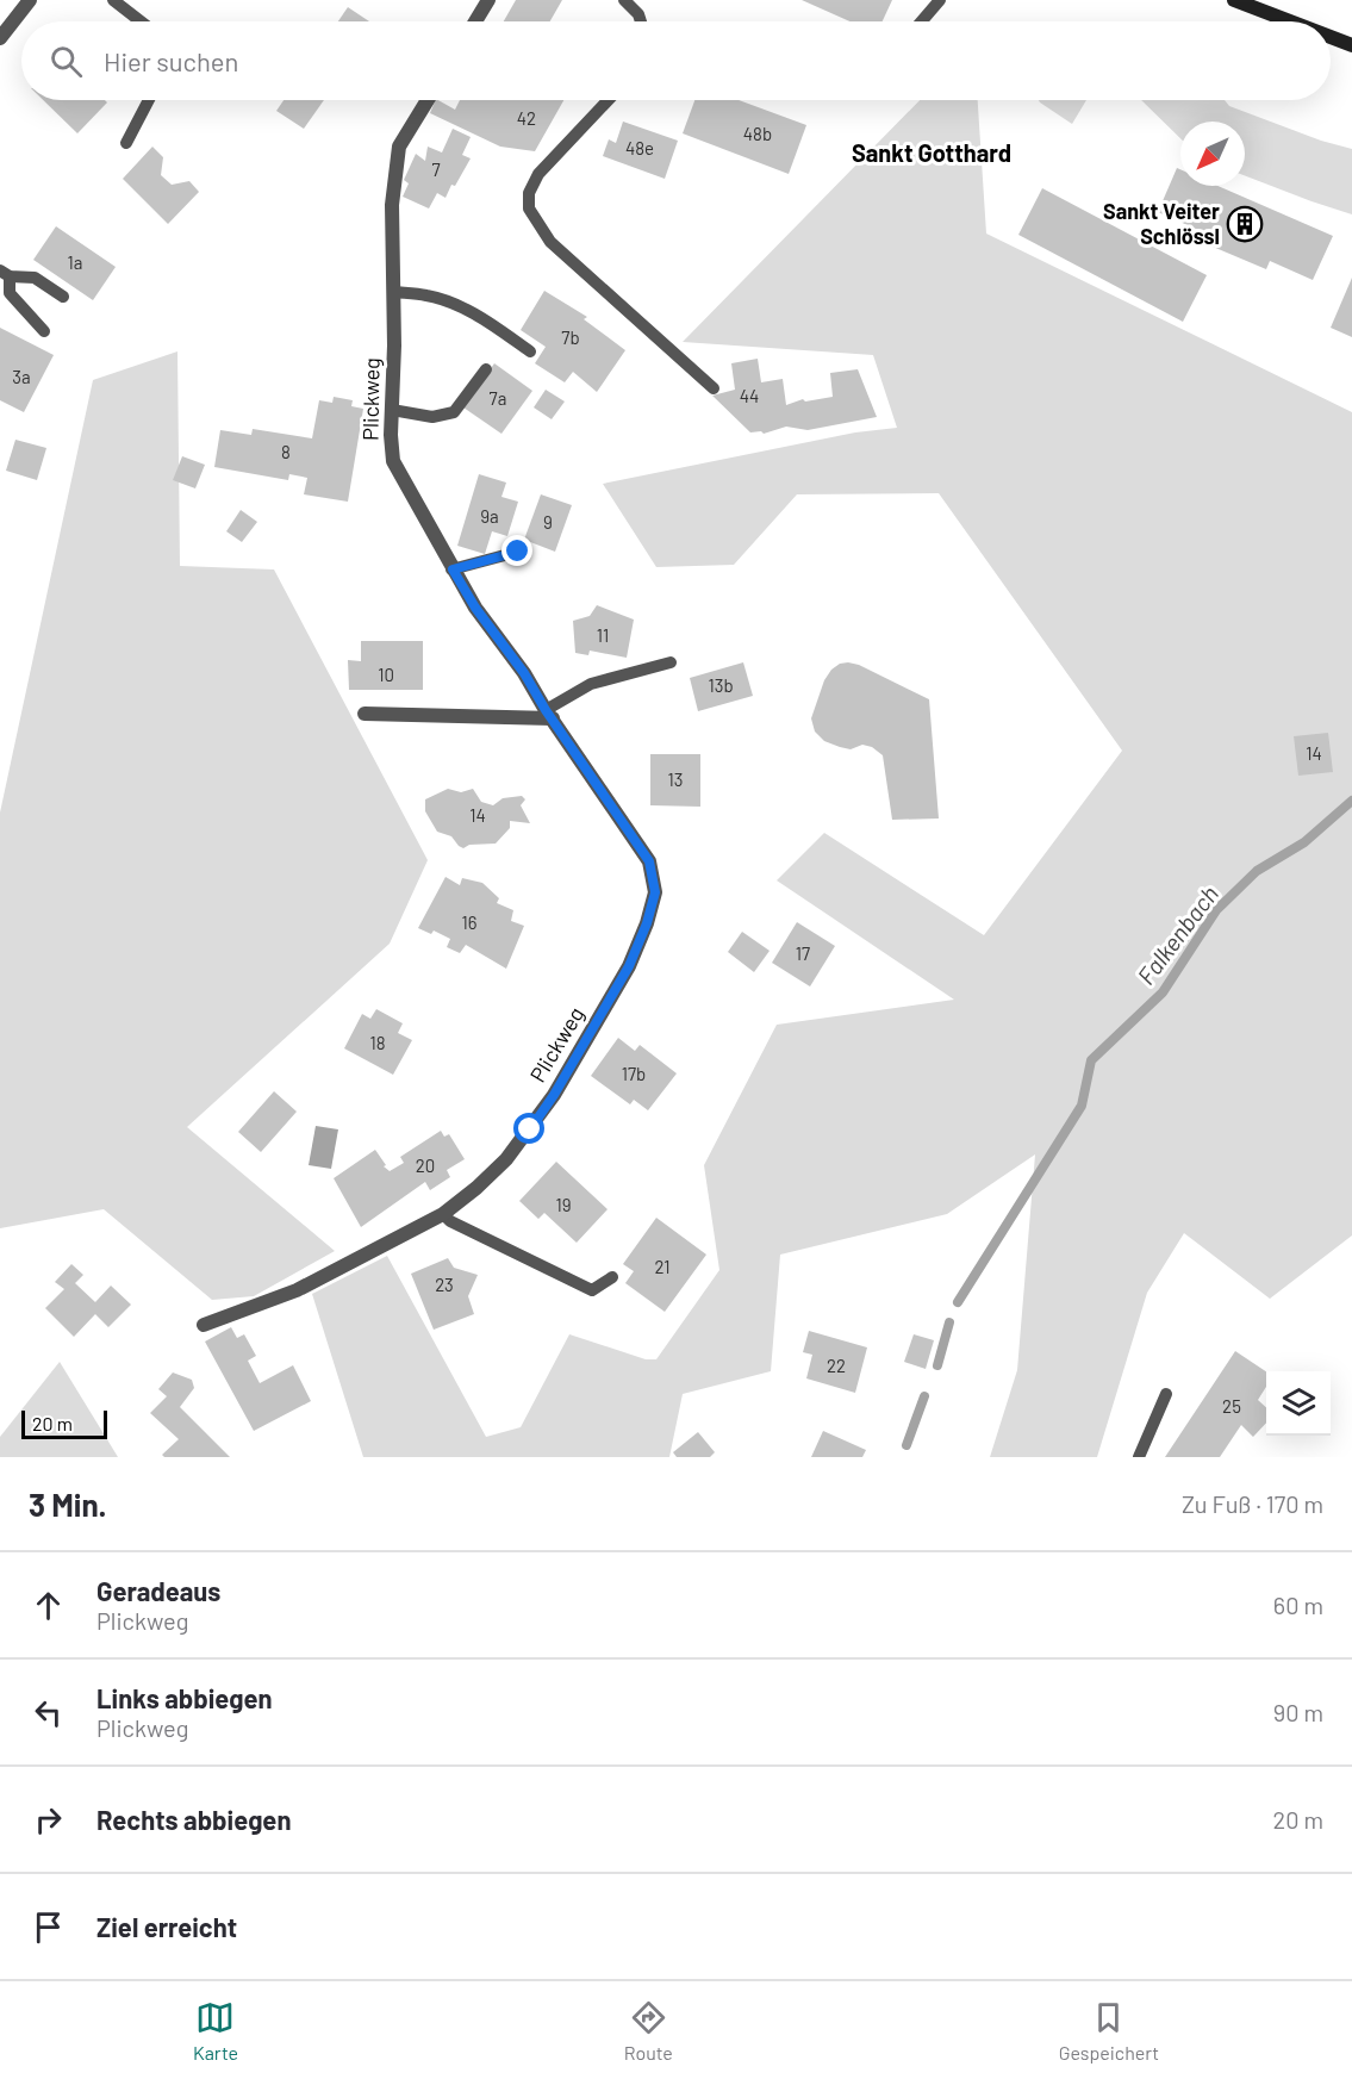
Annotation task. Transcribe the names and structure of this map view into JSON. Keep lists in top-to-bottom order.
{
  "streets": {
    "street": ["Plickweg"]
  },
  "districts": ["Sankt Gotthard"],
  "water": ["Falkenbach"],
  "places": {
    "building": ["Sankt Veiter Schlössl"]
  },
  "house_numbers": [
    "42",
    "48b",
    "48e",
    "7",
    "1a",
    "7b",
    "3a",
    "44",
    "7a",
    "8",
    "9a",
    "9",
    "11",
    "10",
    "13b",
    "14",
    "13",
    "14",
    "16",
    "17",
    "18",
    "17b",
    "20",
    "19",
    "21",
    "23",
    "22",
    "25"
  ],
  "scale_bar": "20 m",
  "north": "bottom left",
  "page": {
    "search": "Hier suchen",
    "scale": "20 m",
    "heading": ["3 Min.", "Zu Fuß · 170 m"],
    "list": [
      ["Geradeaus", "Plickweg", "60 m"],
      ["Links abbiegen", "Plickweg", "90 m"],
      ["Rechts abbiegen", "20 m"],
      "Ziel erreicht"
    ],
    "nav": ["Karte", "Route", "Gespeichert"]
  }
}
